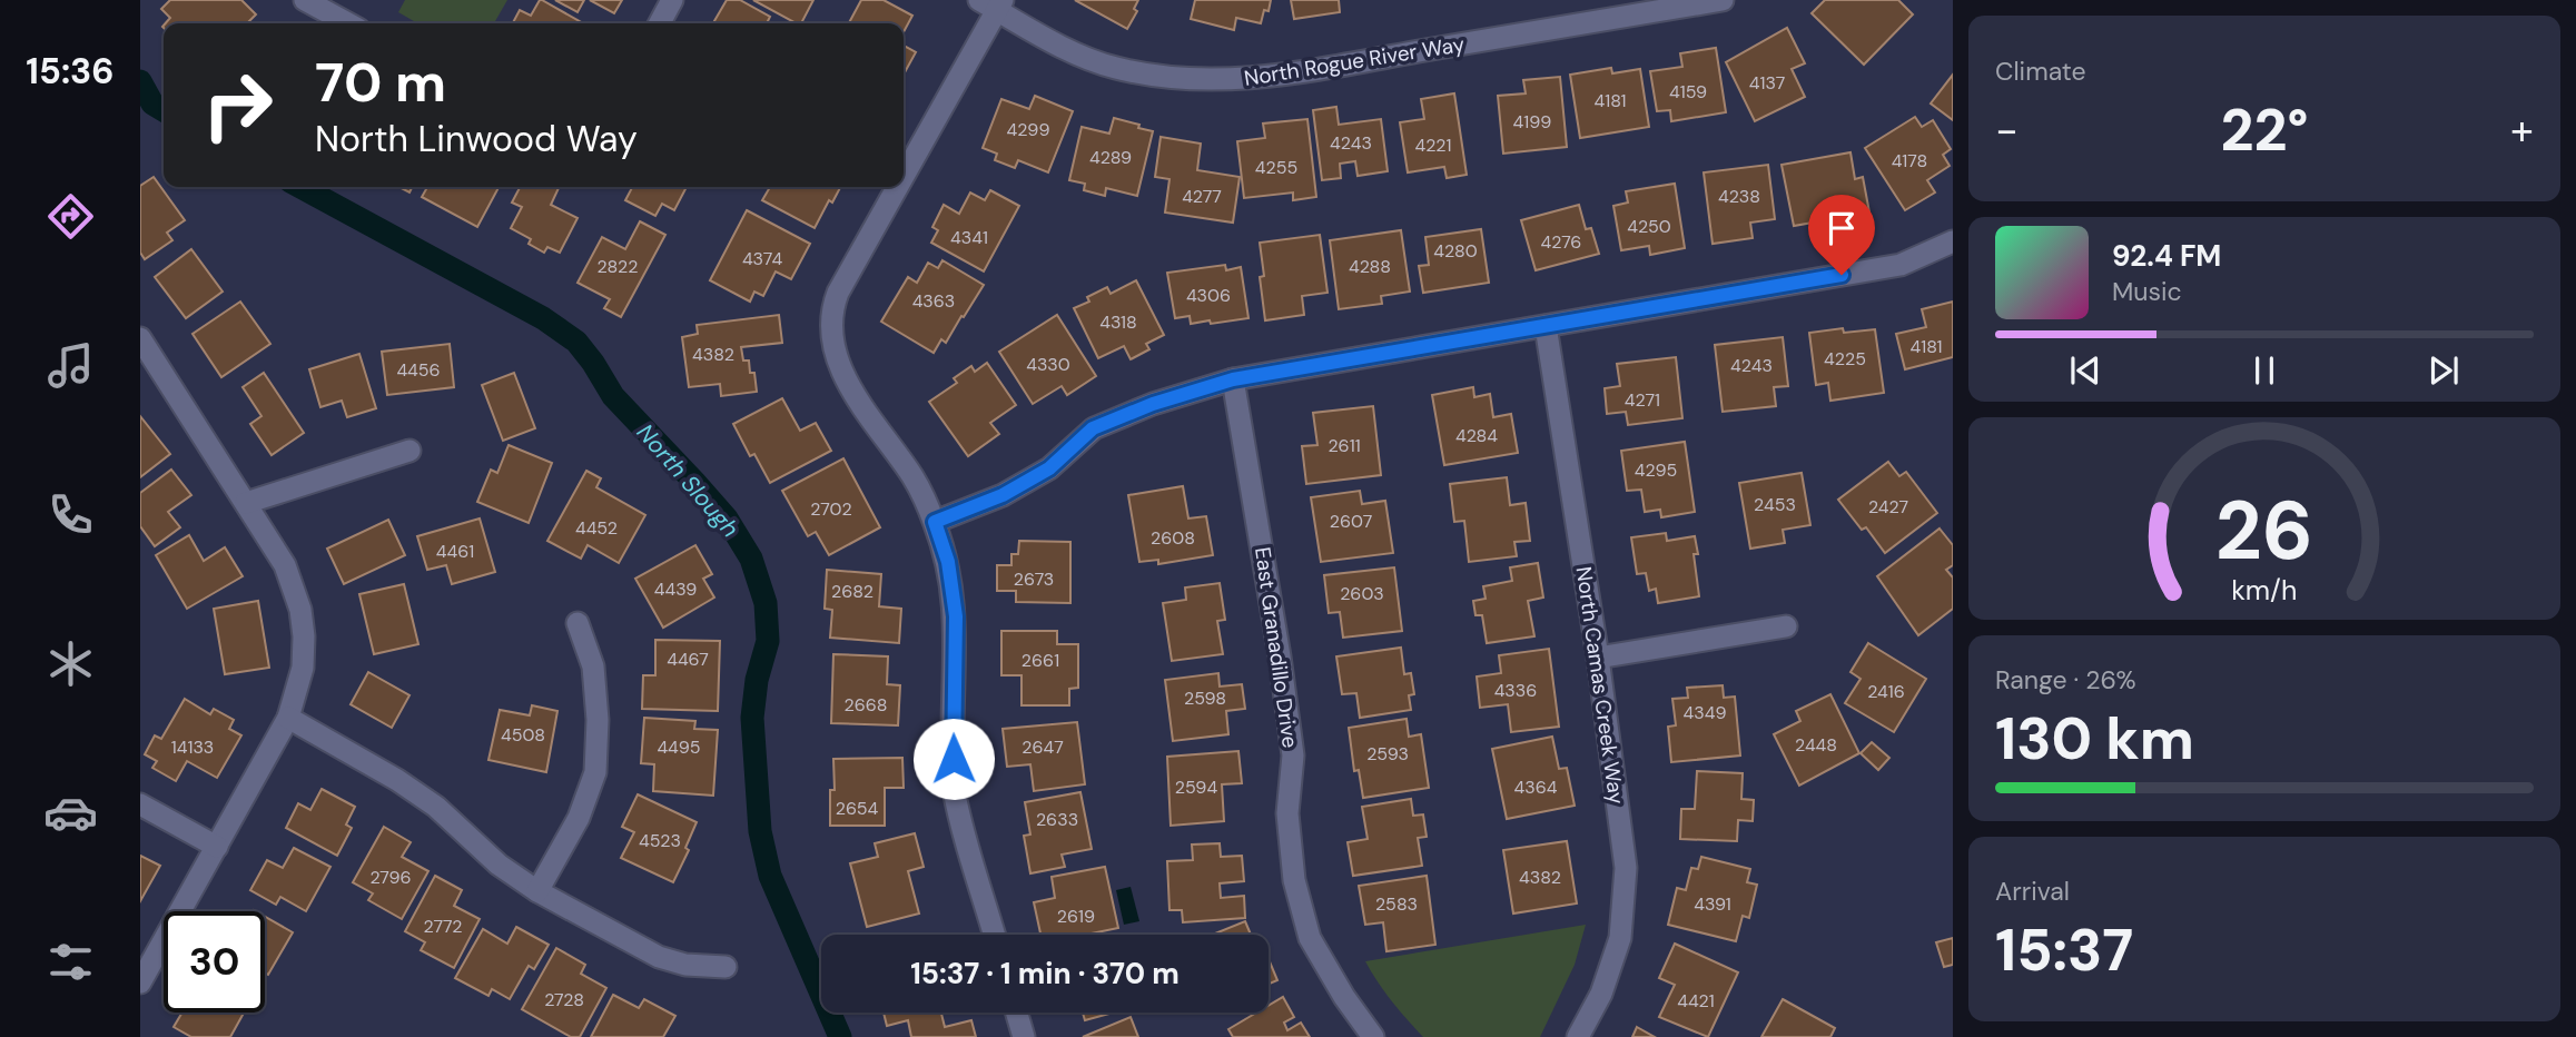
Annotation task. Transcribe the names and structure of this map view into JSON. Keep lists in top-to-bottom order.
{
  "streets": {
    "street": ["North Rogue River Way", "East Granadillo Drive", "North Camas Creek Way"]
  },
  "water": ["North Slough"],
  "house_numbers": [
    "4137",
    "4159",
    "4181",
    "4199",
    "4299",
    "4243",
    "4221",
    "4289",
    "4178",
    "4255",
    "4277",
    "4238",
    "4250",
    "4341",
    "4276",
    "4280",
    "4374",
    "2822",
    "4288",
    "4306",
    "4363",
    "4318",
    "4181",
    "4382",
    "4225",
    "4330",
    "4243",
    "4456",
    "4271",
    "4284",
    "2611",
    "4295",
    "2453",
    "2427",
    "2702",
    "2607",
    "4452",
    "2608",
    "4461",
    "2673",
    "4439",
    "2682",
    "2603",
    "4467",
    "2661",
    "4336",
    "2416",
    "2598",
    "2668",
    "4349",
    "4508",
    "2448",
    "14133",
    "4495",
    "2647",
    "2593",
    "2594",
    "4364",
    "2654",
    "2633",
    "4523",
    "2796",
    "4382",
    "2583",
    "4391",
    "2619",
    "2772",
    "2728",
    "4421"
  ],
  "page": {
    "tabs": "15:36",
    "tile": [
      "Climate",
      ["Range · 26%", "130 km"],
      ["Arrival", "15:37"]
    ],
    "turn": ["70 m", "North Linwood Way"],
    "heat": ["−", "22°", "+"],
    "song": ["92.4 FM", "Music"],
    "limit": "30",
    "trip": "15:37 · 1 min · 370 m",
    "gauge": ["26", "km/h"]
  }
}
